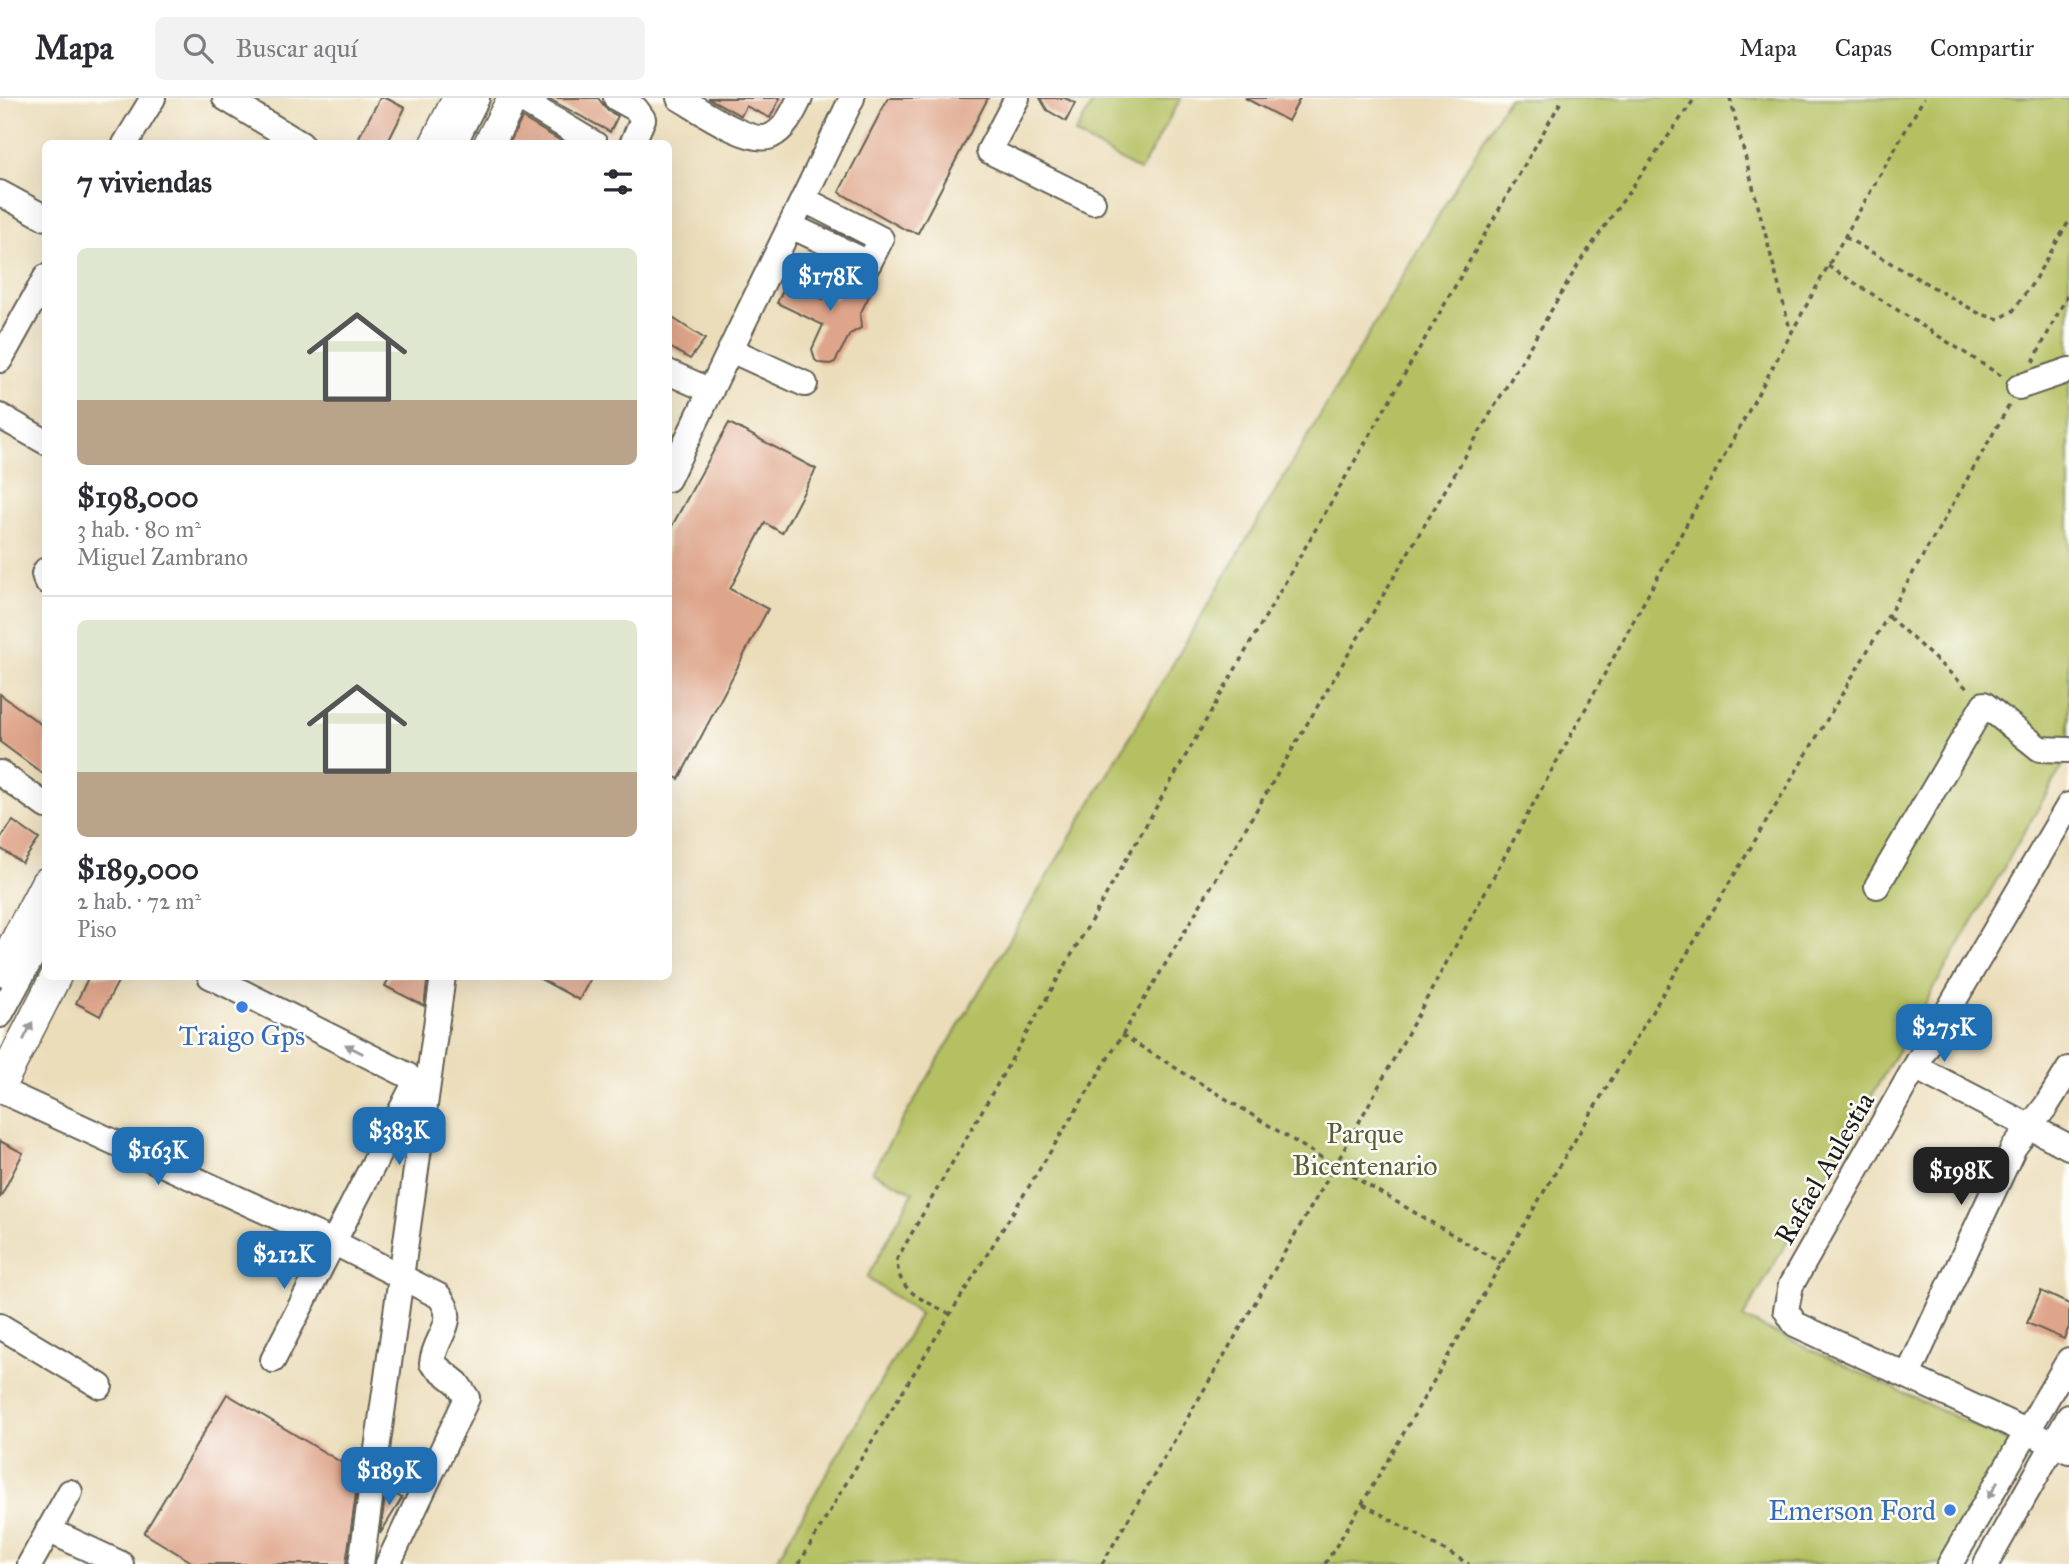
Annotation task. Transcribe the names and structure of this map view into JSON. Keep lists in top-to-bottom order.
{
  "streets": {
    "street": ["Rafael Aulestia"]
  },
  "parks": ["Parque Bicentenario"],
  "places": ["Traigo Gps", "Emerson Ford"],
  "page": {
    "header": "Mapa",
    "search": "Buscar aquí",
    "nav": ["Mapa", "Capas", "Compartir"],
    "heading": "7 viviendas",
    "list": [
      {
        "name": "$198,000",
        "note": "3 hab. · 80 m² · Miguel Zambrano"
      },
      {
        "name": "$189,000",
        "note": "2 hab. · 72 m² · Piso"
      }
    ],
    "price": [
      "$178K",
      "$275K",
      "$383K",
      "$163K",
      "$198K",
      "$212K",
      "$189K"
    ]
  }
}
